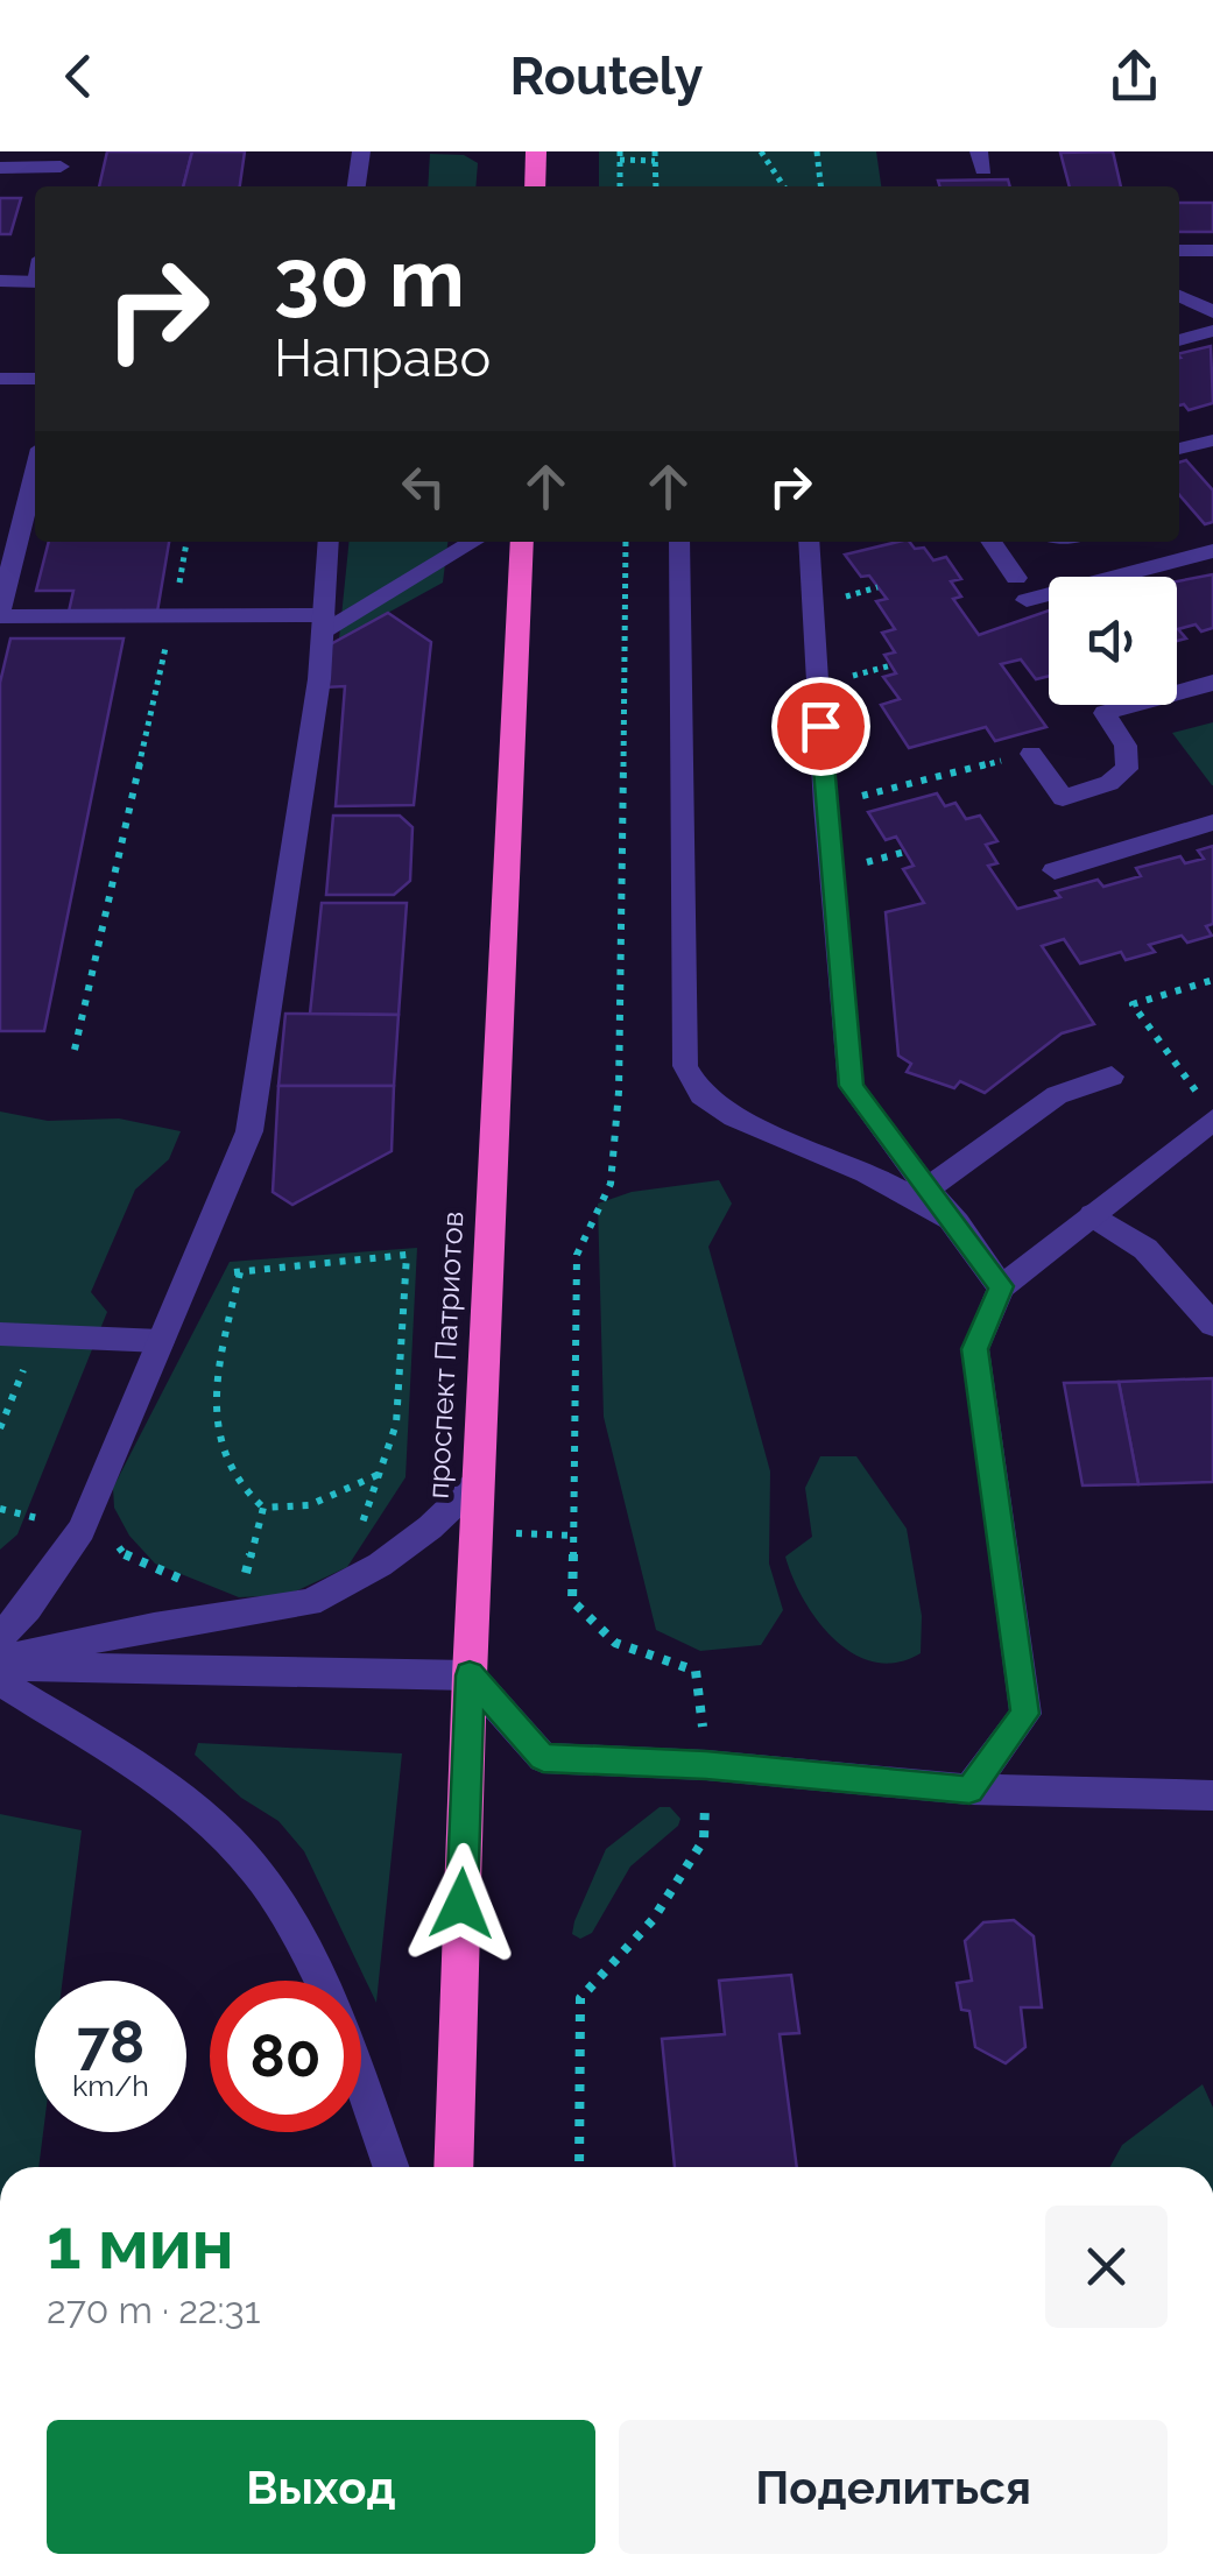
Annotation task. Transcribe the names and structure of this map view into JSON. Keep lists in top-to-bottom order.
{
  "streets": {
    "highway": ["проспект Патриотов"]
  },
  "page": {
    "header": "Routely",
    "turn": ["30 m", "Направо"],
    "speed": "78 km/h",
    "limit": "80",
    "heading": ["1 мин", "270 m · 22:31"],
    "buttons": ["Выход", "Поделиться"]
  }
}
